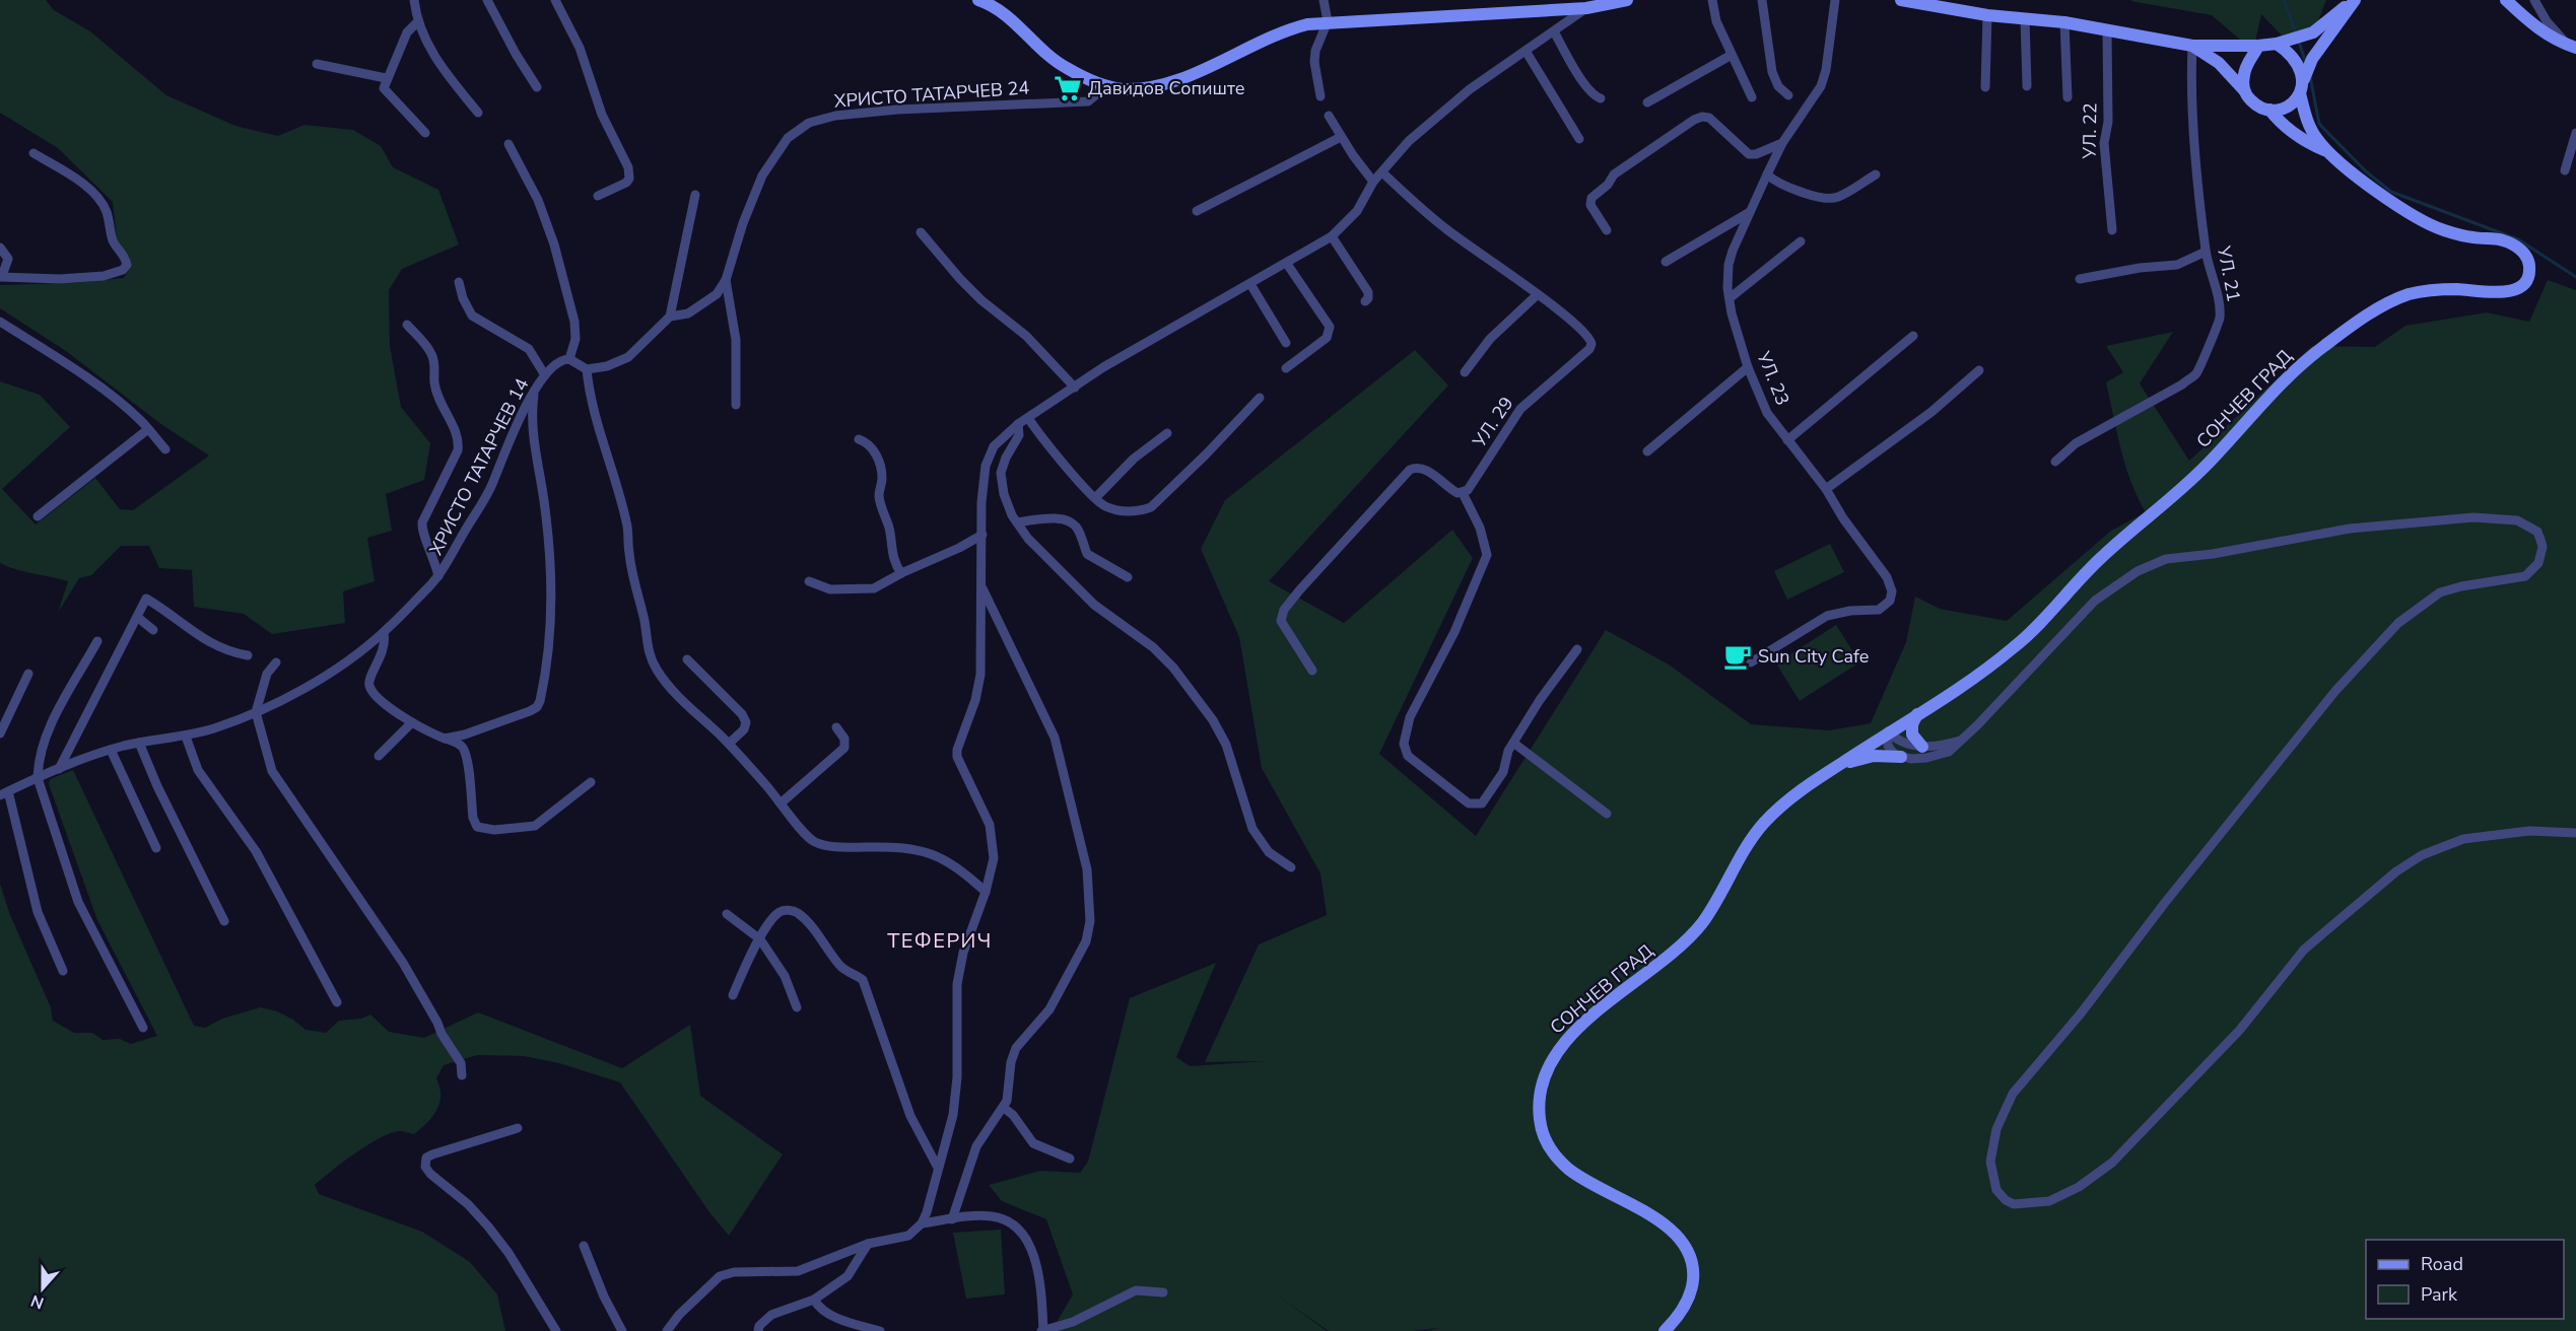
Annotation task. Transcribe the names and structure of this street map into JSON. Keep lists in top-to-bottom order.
{
  "streets": {
    "main road": ["СОНЧЕВ ГРАД"],
    "street": [
      "ХРИСТО ТАТАРЧЕВ 24",
      "УЛ. 22",
      "УЛ. 21",
      "УЛ. 23",
      "УЛ. 29",
      "ХРИСТО ТАТАРЧЕВ 14"
    ]
  },
  "districts": ["ТЕФЕРИЧ"],
  "places": {
    "supermarket": ["Давидов Сопиште"],
    "cafe": ["Sun City Cafe"]
  },
  "legend": ["Road", "Park"],
  "north": "bottom"
}
